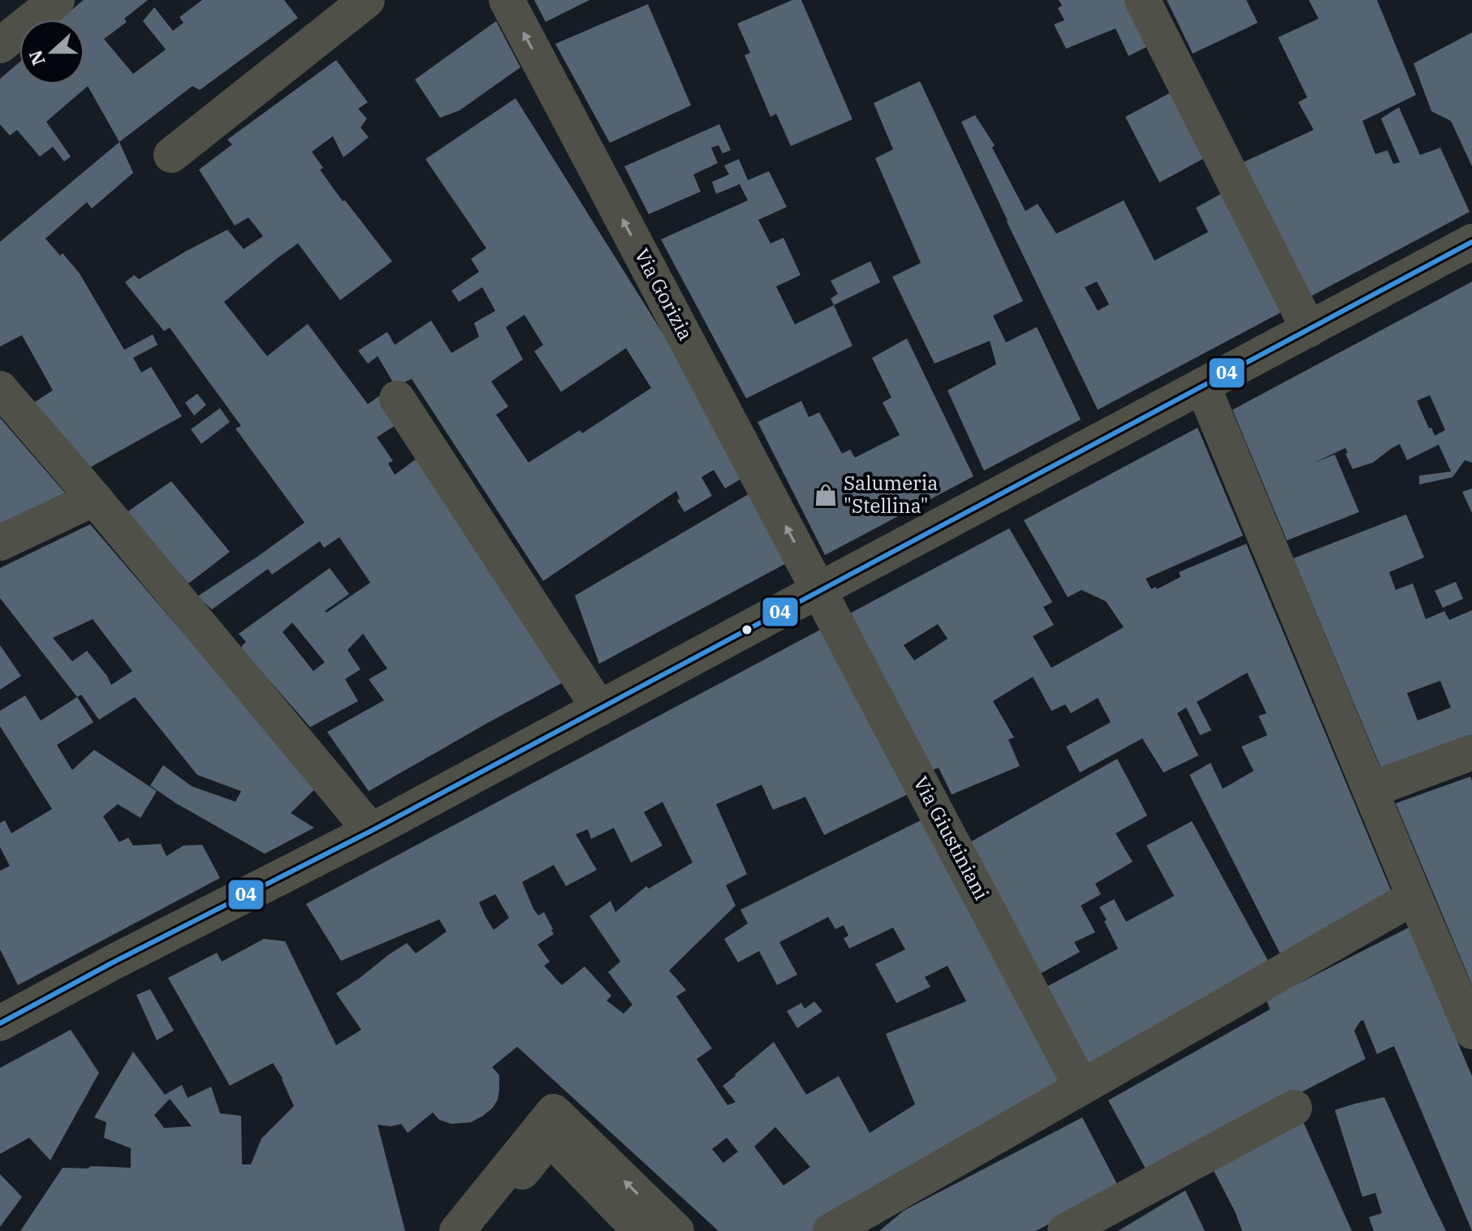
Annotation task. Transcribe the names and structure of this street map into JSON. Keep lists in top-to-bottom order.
{
  "streets": {
    "street": ["Via Gorizia", "Via Giustiniani"]
  },
  "crossings": [
    ["Via Gorizia", "Via Giustiniani"]
  ],
  "places": {
    "shop": ["Salumeria \"Stellina\""]
  },
  "lines": ["transit line 04"],
  "north": "left"
}
